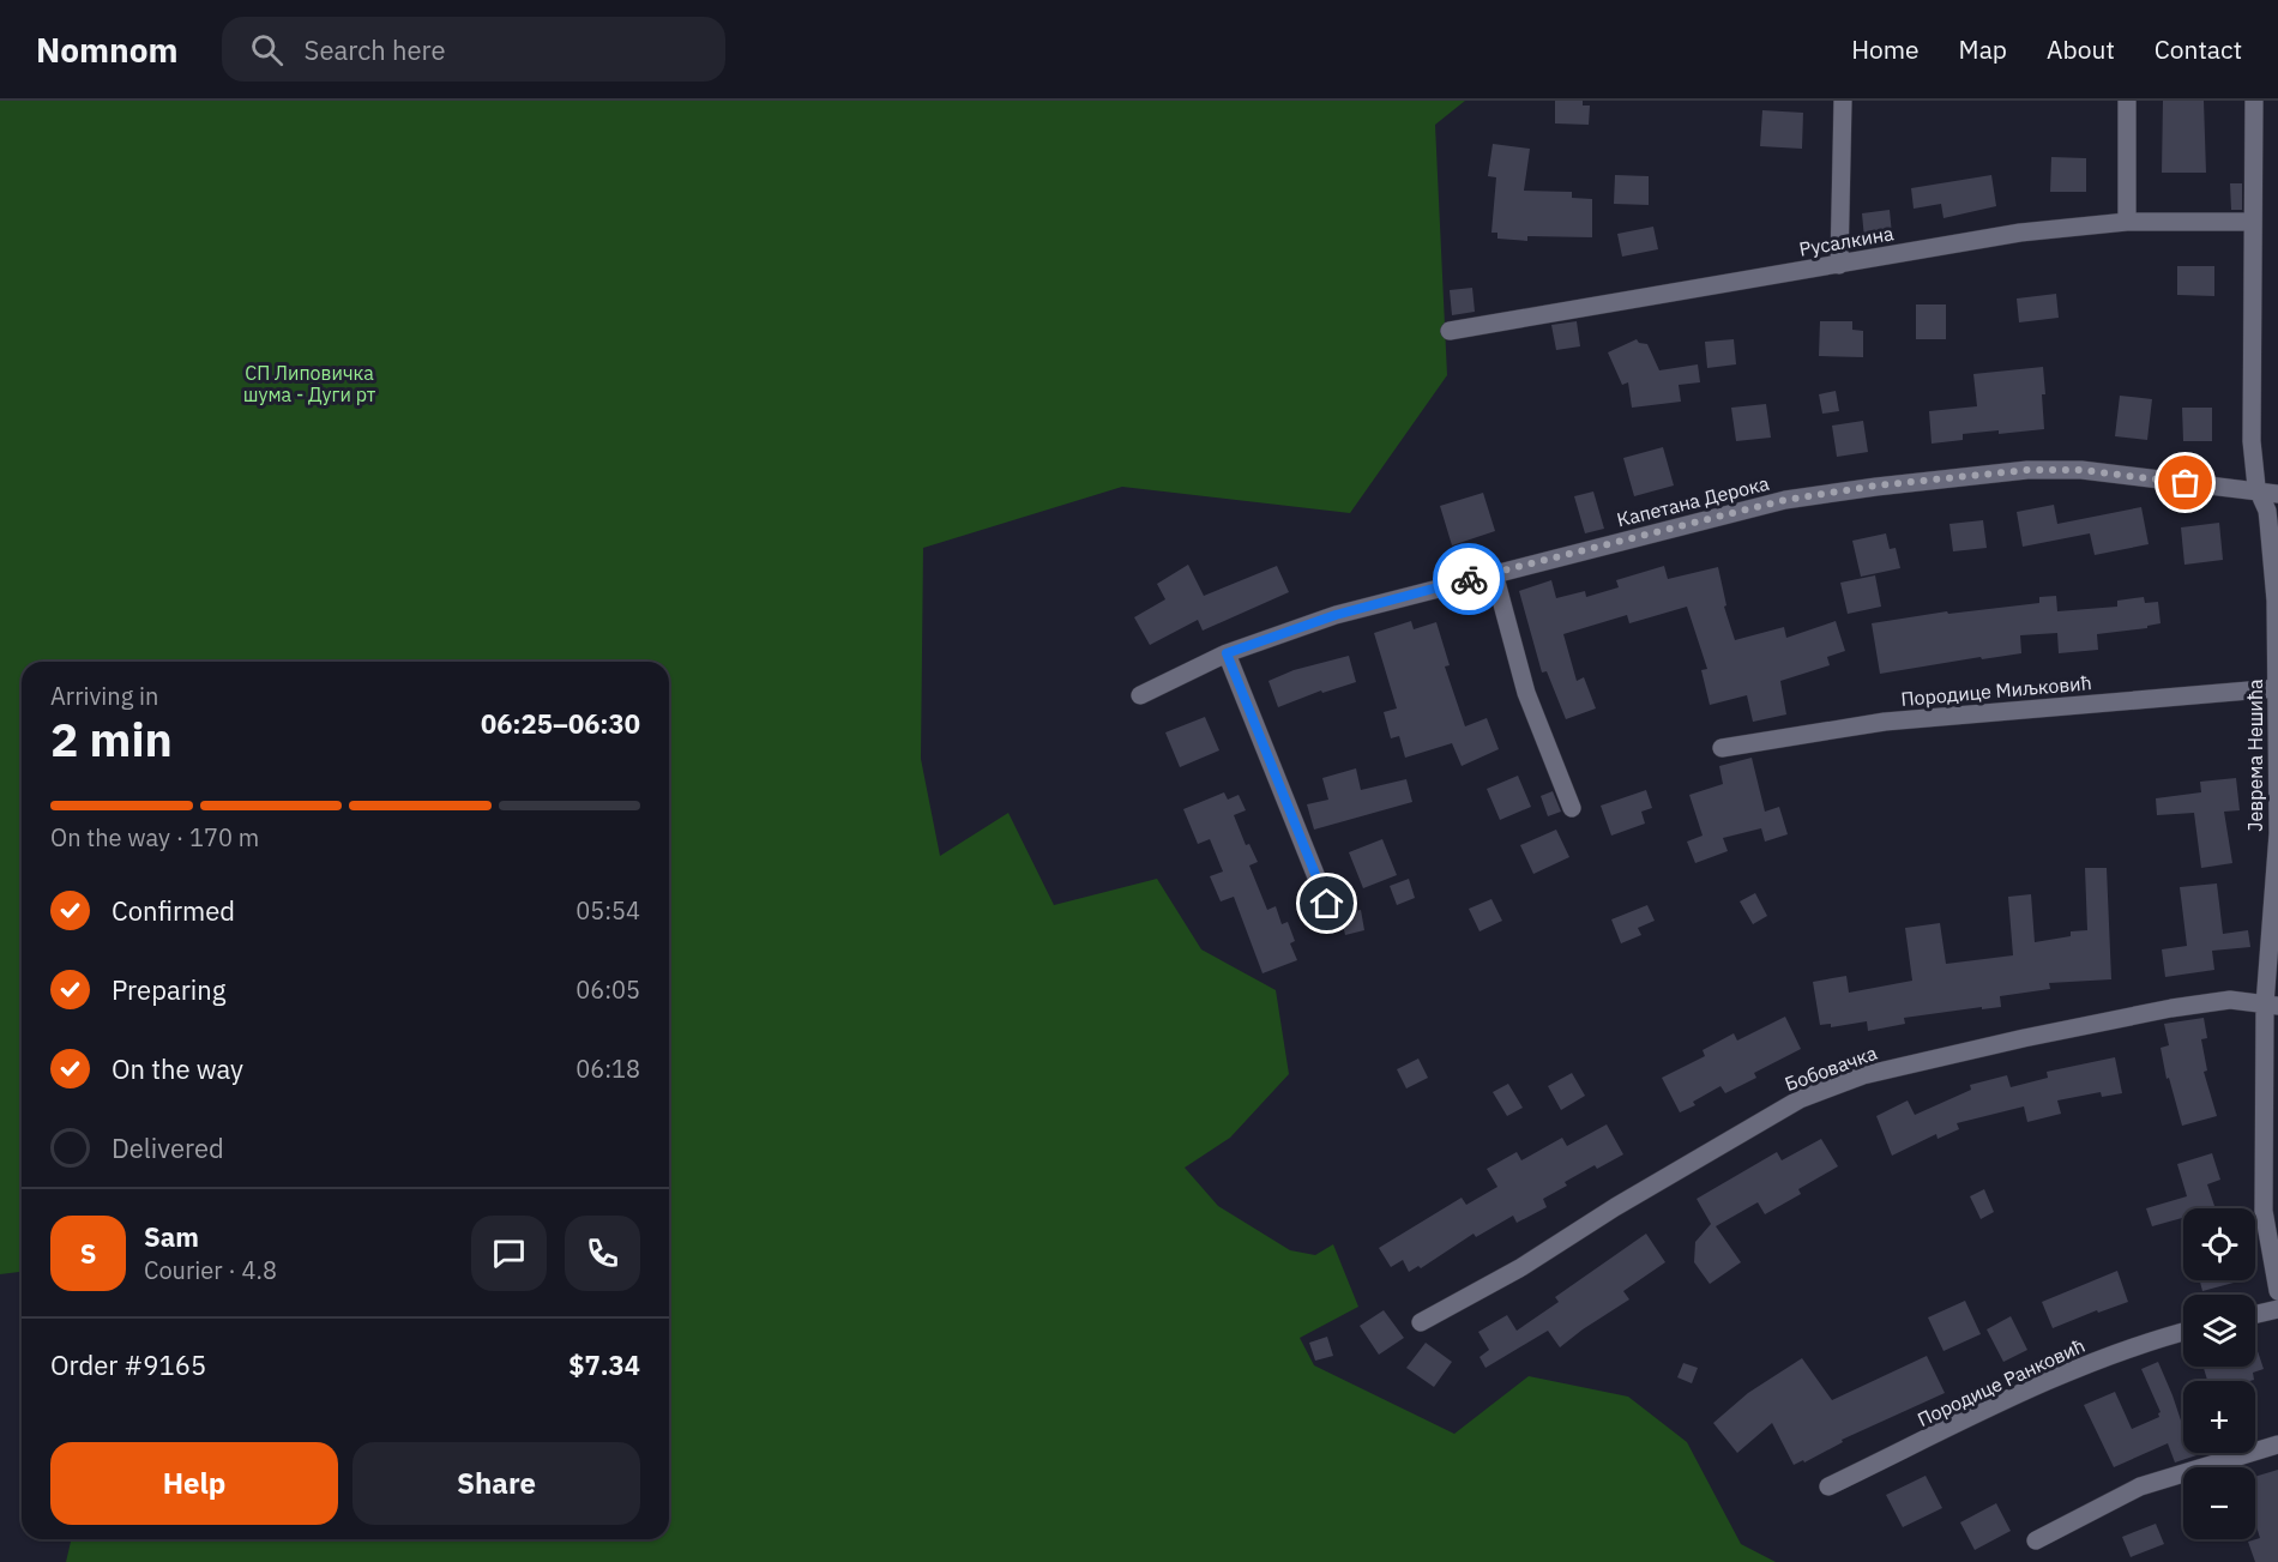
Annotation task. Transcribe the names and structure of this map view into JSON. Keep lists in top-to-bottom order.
{
  "streets": {
    "street": [
      "Русалкина",
      "Капетана Дерока",
      "Породице Миљковић",
      "Јеврема Нешића",
      "Бобовачка",
      "Породице Ранковић"
    ]
  },
  "crossings": [
    ["Русалкина", "Јеврема Нешића"],
    ["Капетана Дерока", "Јеврема Нешића"],
    ["Породице Миљковић", "Јеврема Нешића"],
    ["Јеврема Нешића", "Бобовачка"]
  ],
  "parks": ["СП Липовичка шума - Дуги рт"],
  "page": {
    "header": "Nomnom",
    "search": "Search here",
    "nav": [
      "Home",
      "Map",
      "About",
      "Contact"
    ],
    "heading": ["2 min", "Arriving in", "06:25–06:30"],
    "panel": [
      "Sam",
      "Courier · 4.8",
      "Order #9165",
      "$7.34"
    ],
    "bar": "On the way · 170 m",
    "list": [
      ["Confirmed", "05:54"],
      ["Preparing", "06:05"],
      ["On the way", "06:18"],
      "Delivered"
    ],
    "map_buttons": ["+", "−"],
    "round": "S",
    "buttons": ["Help", "Share"]
  }
}
